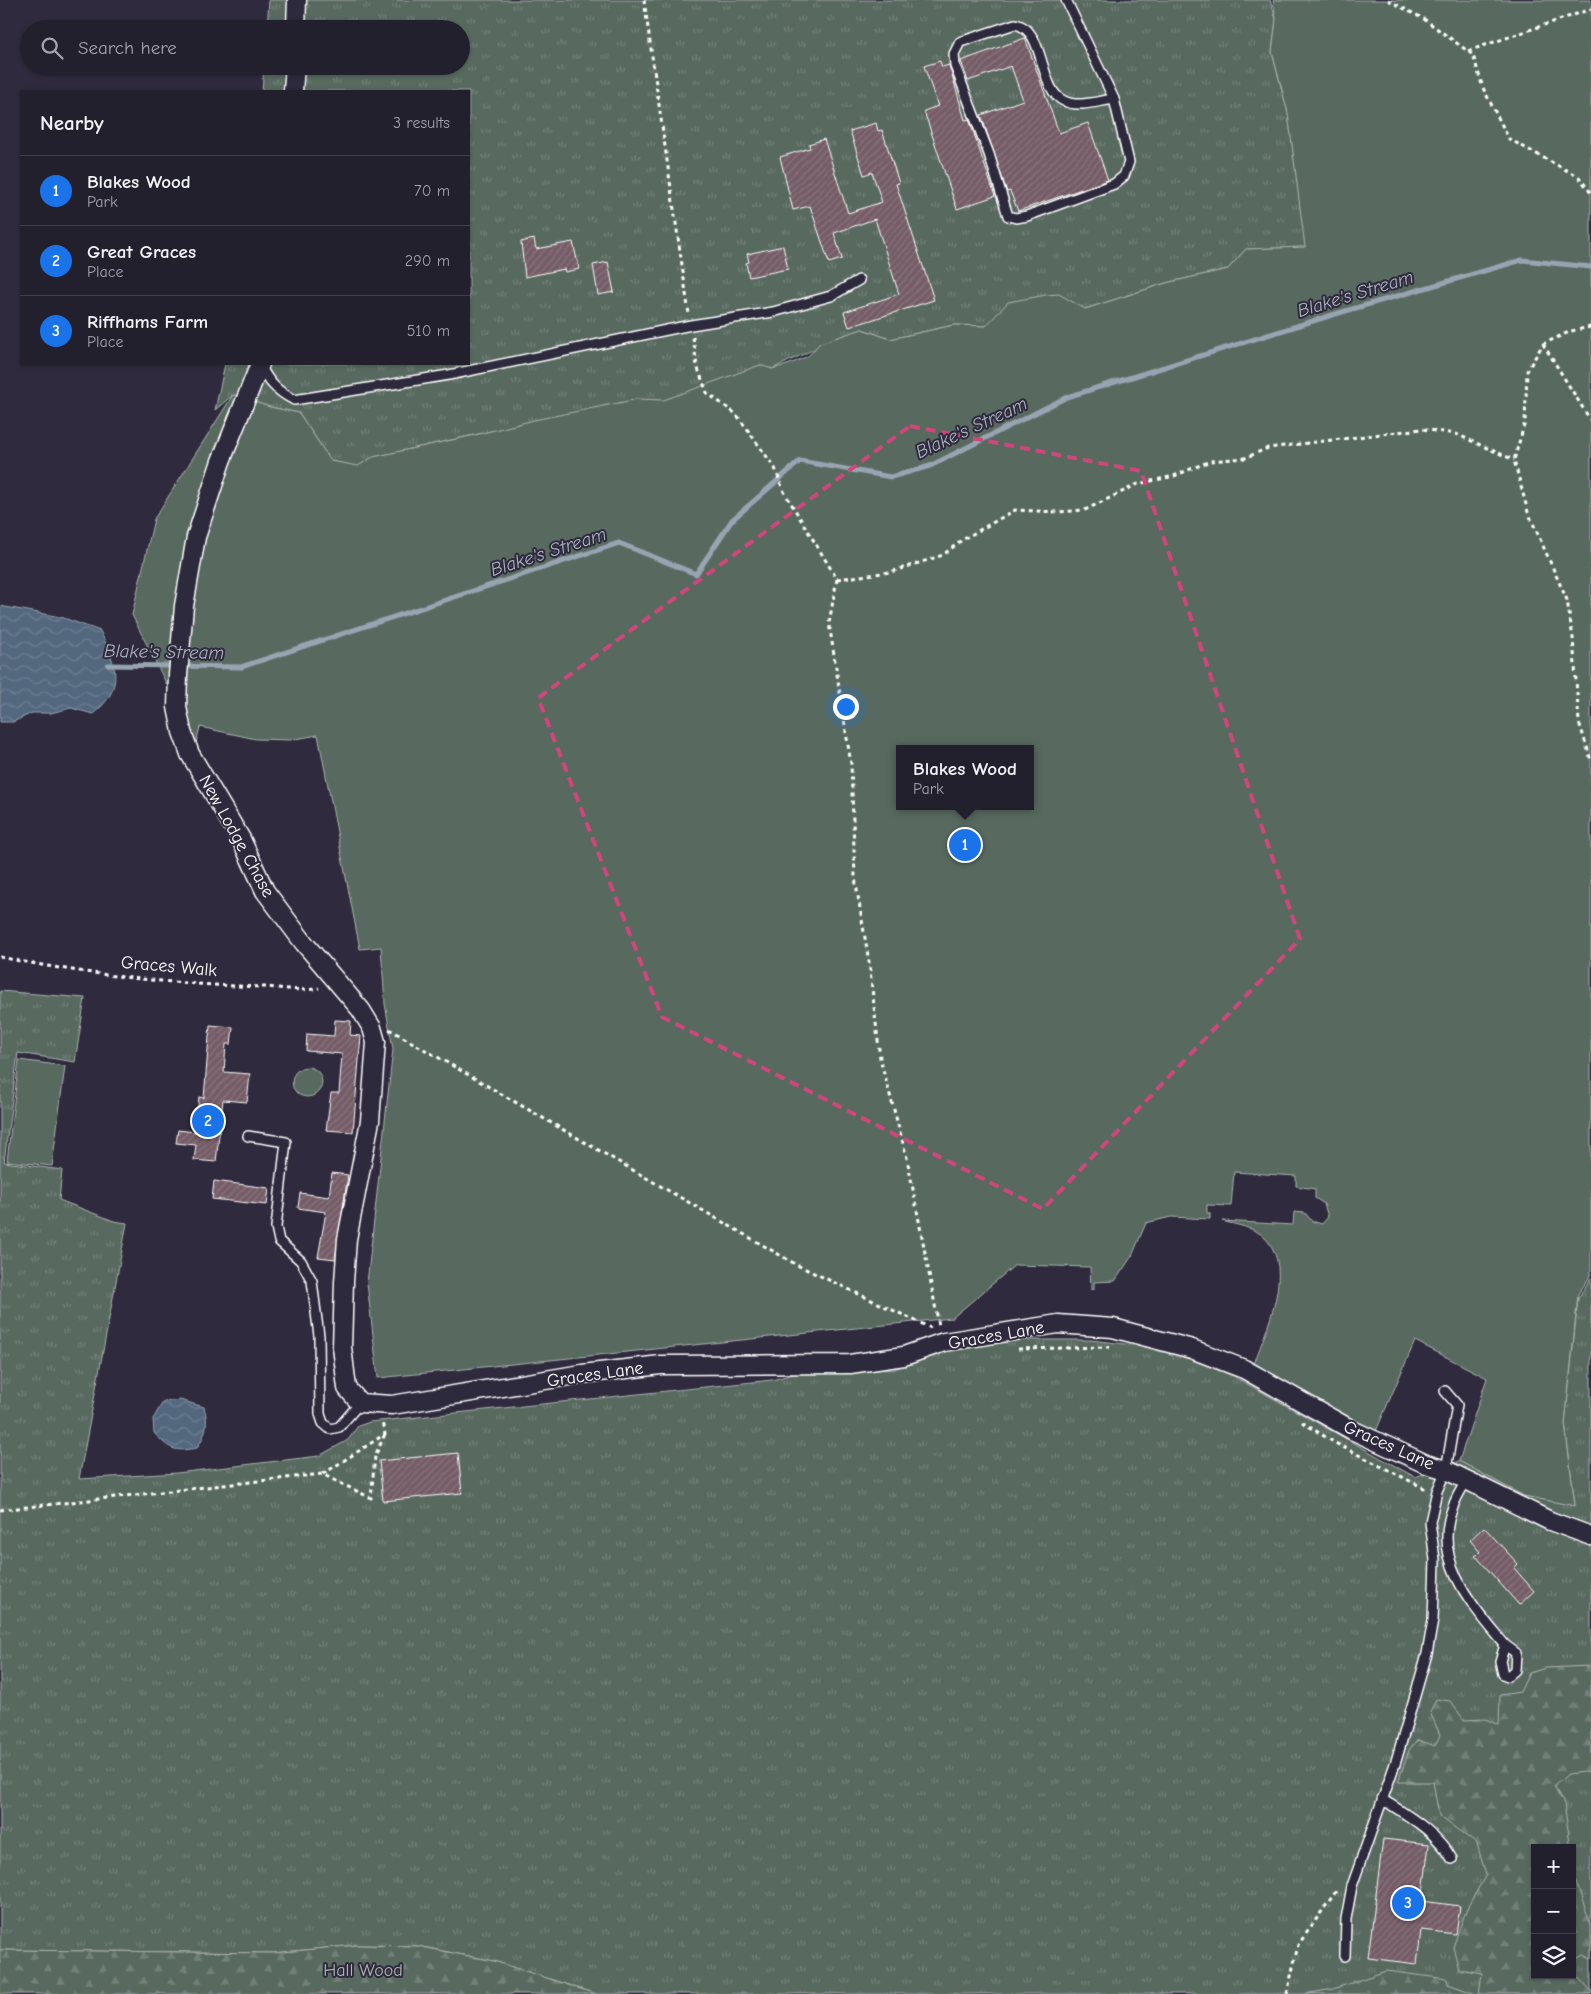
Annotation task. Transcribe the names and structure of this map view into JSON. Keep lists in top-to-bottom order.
{
  "streets": {
    "street": ["New Lodge Chase", "Graces Lane"],
    "path": ["Graces Walk"]
  },
  "crossings": [
    ["New Lodge Chase", "Graces Walk"],
    ["New Lodge Chase", "Graces Lane"]
  ],
  "water": ["Blake's Stream"],
  "parks": ["Hall Wood"],
  "page": {
    "search": "Search here",
    "heading": ["Nearby", "3 results"],
    "list": [
      {
        "mark": "1",
        "name": "Blakes Wood",
        "note": "Park",
        "value": "70 m"
      },
      {
        "mark": "2",
        "name": "Great Graces",
        "note": "Place",
        "value": "290 m"
      },
      {
        "mark": "3",
        "name": "Riffhams Farm",
        "note": "Place",
        "value": "510 m"
      }
    ],
    "popup": ["Blakes Wood", "Park"],
    "pins": ["1", "2", "3"],
    "map_buttons": ["+", "−"]
  }
}
